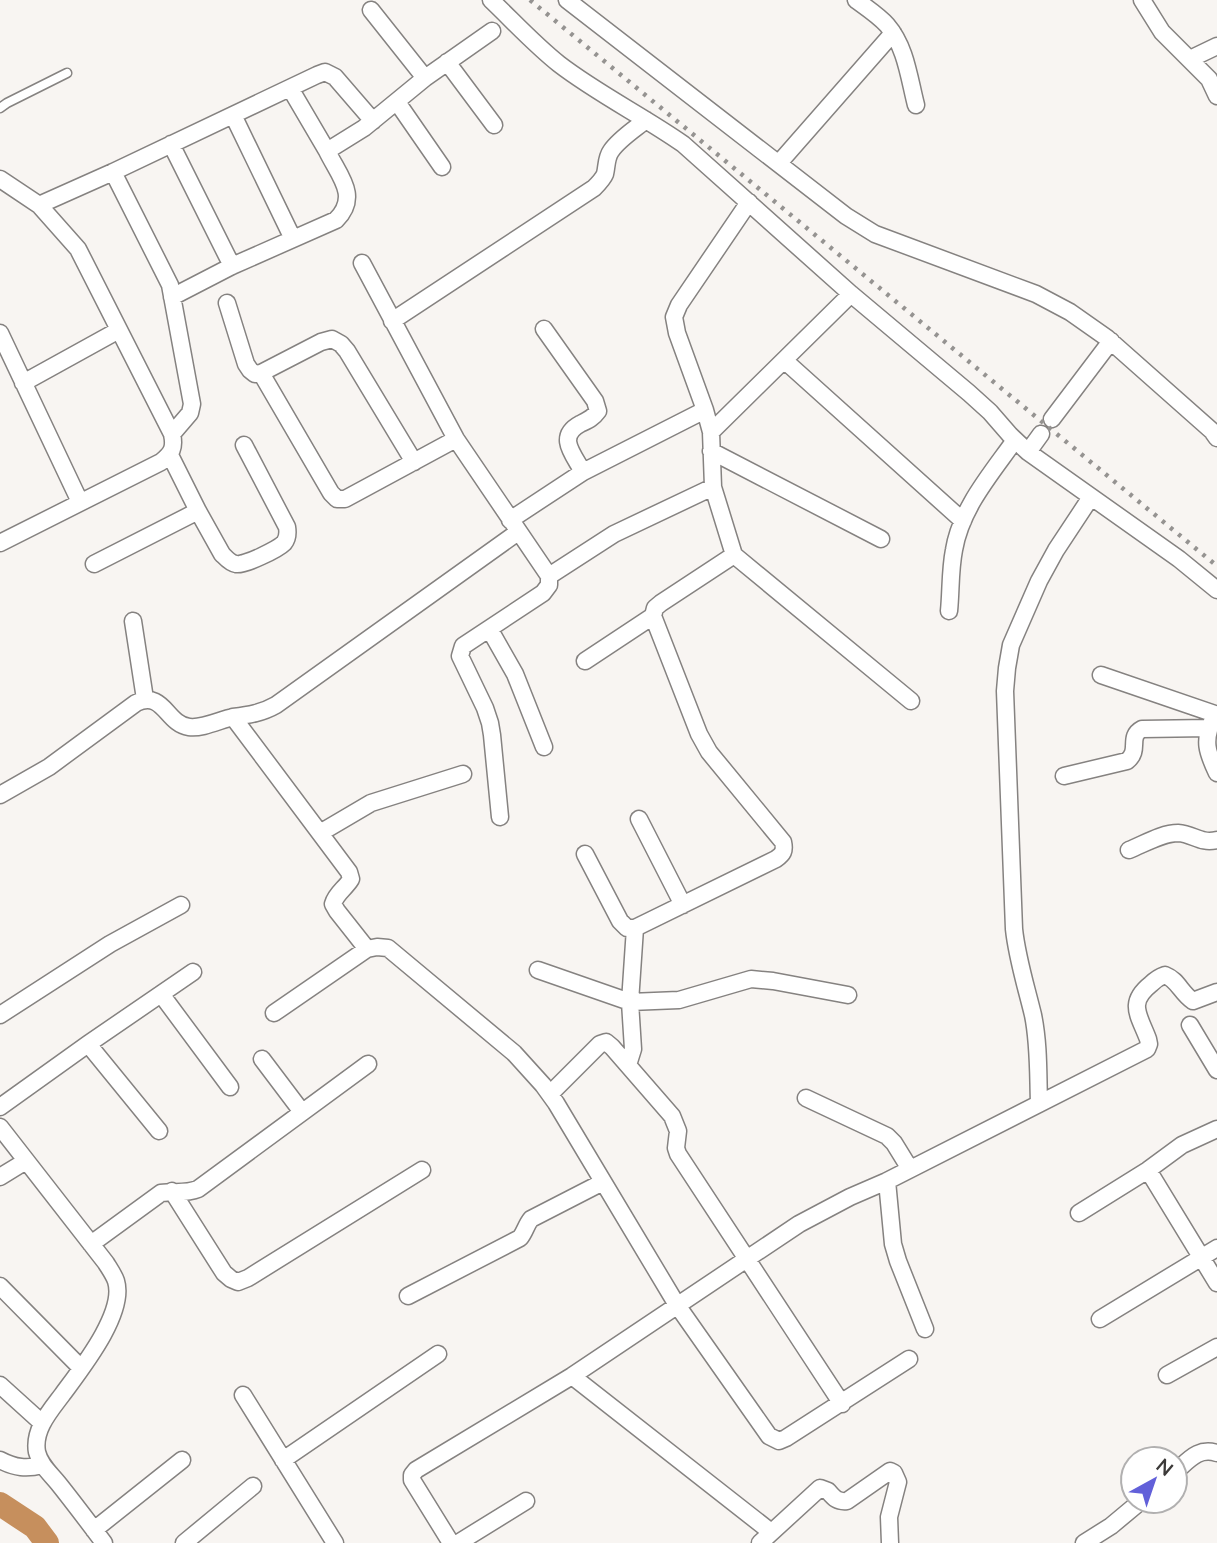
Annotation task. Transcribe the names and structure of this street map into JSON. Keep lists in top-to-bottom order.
{
  "north": "top right"
}
